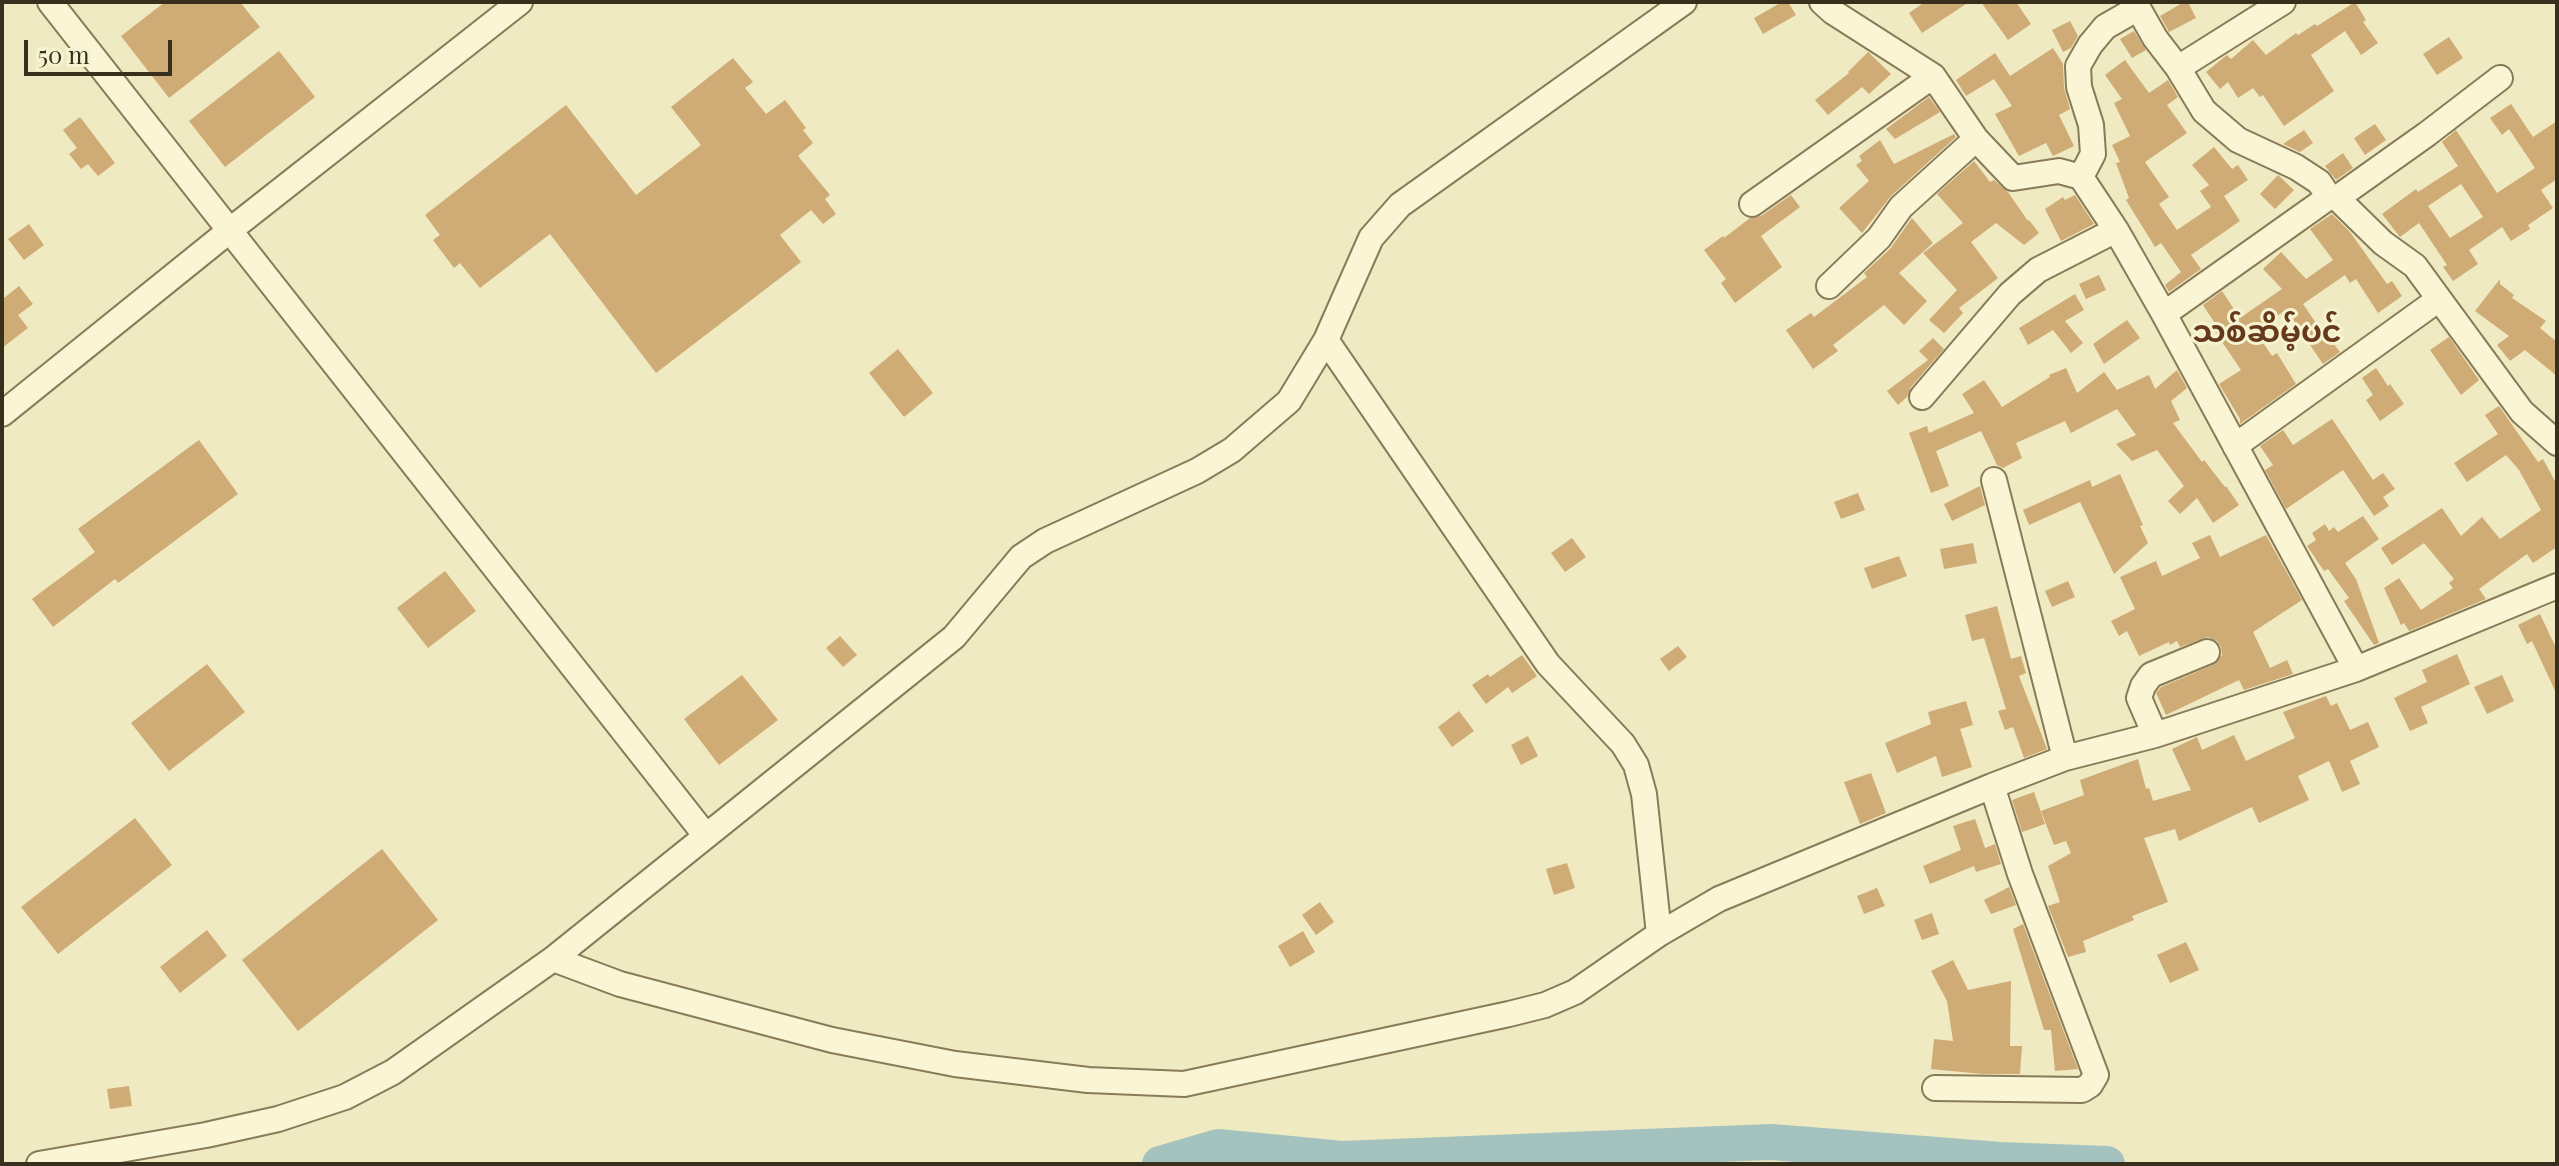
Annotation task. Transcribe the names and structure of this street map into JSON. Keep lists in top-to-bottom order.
{
  "districts": ["သစ်ဆိမ့်ပင်"],
  "scale_bar": "50 m"
}
